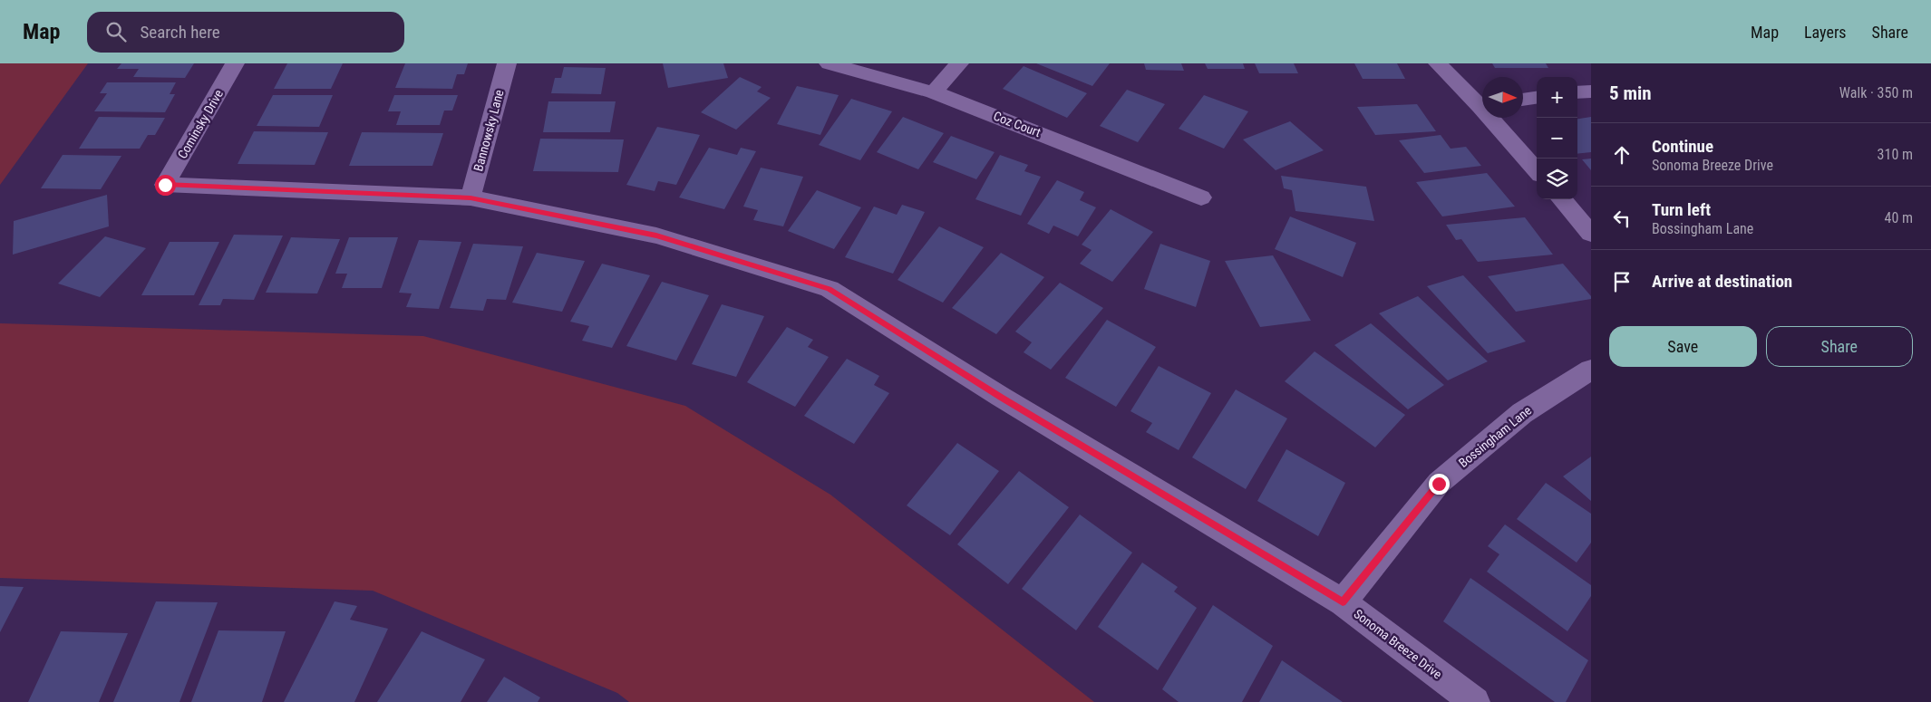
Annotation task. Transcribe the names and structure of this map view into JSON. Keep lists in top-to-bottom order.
{
  "streets": {
    "street": [
      "Cominsky Drive",
      "Coz Court",
      "Bannowsky Lane",
      "Bossingham Lane",
      "Sonoma Breeze Drive"
    ]
  },
  "crossings": [
    ["Cominsky Drive", "Sonoma Breeze Drive"],
    ["Bannowsky Lane", "Sonoma Breeze Drive"],
    ["Bossingham Lane", "Sonoma Breeze Drive"]
  ],
  "north": "right",
  "page": {
    "header": "Map",
    "search": "Search here",
    "nav": ["Map", "Layers", "Share"],
    "heading": ["5 min", "Walk · 350 m"],
    "map_buttons": ["+", "−"],
    "list": [
      ["Continue", "Sonoma Breeze Drive", "310 m"],
      ["Turn left", "Bossingham Lane", "40 m"],
      "Arrive at destination"
    ],
    "buttons": ["Save", "Share"]
  }
}
